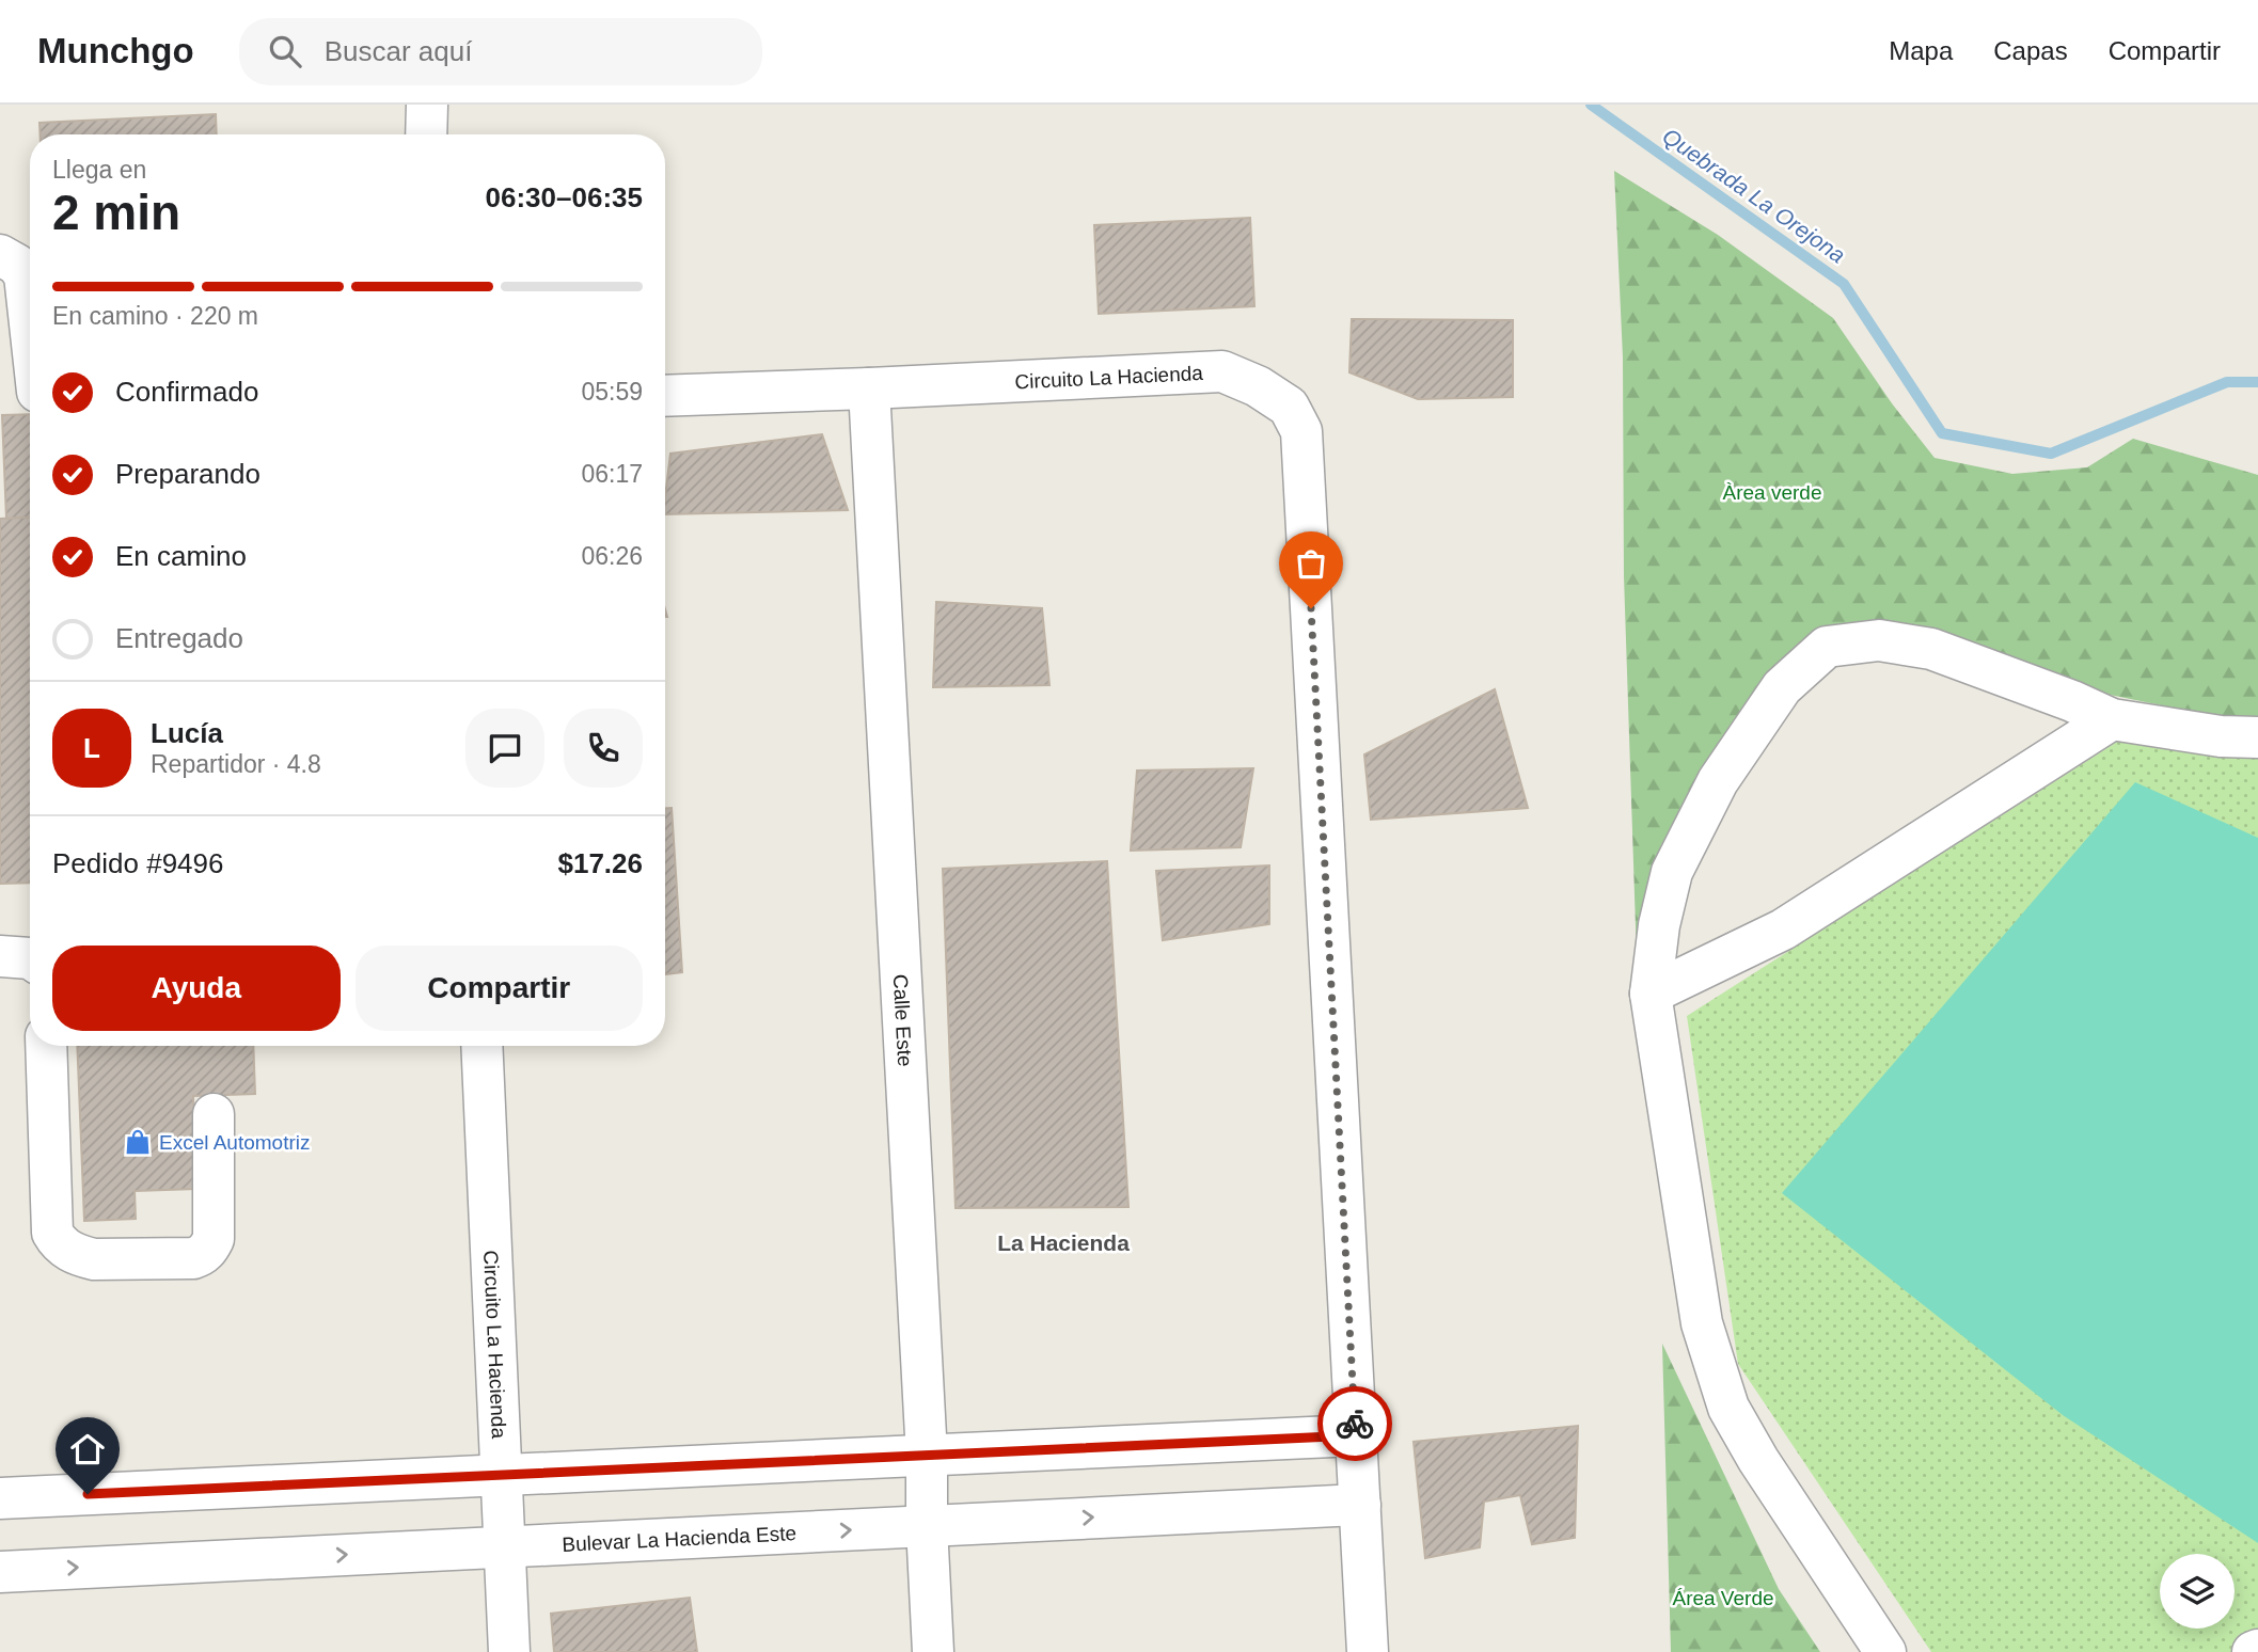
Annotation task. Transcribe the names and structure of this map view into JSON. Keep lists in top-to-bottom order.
{
  "streets": {
    "street": ["Circuito La Hacienda", "Calle Este", "Bulevar La Hacienda Este"]
  },
  "crossings": [
    ["Circuito La Hacienda", "Calle Este"],
    ["Circuito La Hacienda", "Bulevar La Hacienda Este"],
    ["Calle Este", "Bulevar La Hacienda Este"]
  ],
  "districts": ["La Hacienda"],
  "water": ["Quebrada La Orejona"],
  "parks": ["Àrea verde", "Área Verde"],
  "places": {
    "shop": ["Excel Automotriz"]
  },
  "page": {
    "header": "Munchgo",
    "search": "Buscar aquí",
    "nav": ["Mapa", "Capas", "Compartir"],
    "heading": ["2 min", "Llega en", "06:30–06:35"],
    "panel": [
      "Lucía",
      "Repartidor · 4.8",
      "Pedido #9496",
      "$17.26"
    ],
    "bar": "En camino · 220 m",
    "list": [
      ["Confirmado", "05:59"],
      ["Preparando", "06:17"],
      ["En camino", "06:26"],
      "Entregado"
    ],
    "round": "L",
    "buttons": ["Ayuda", "Compartir"]
  }
}
